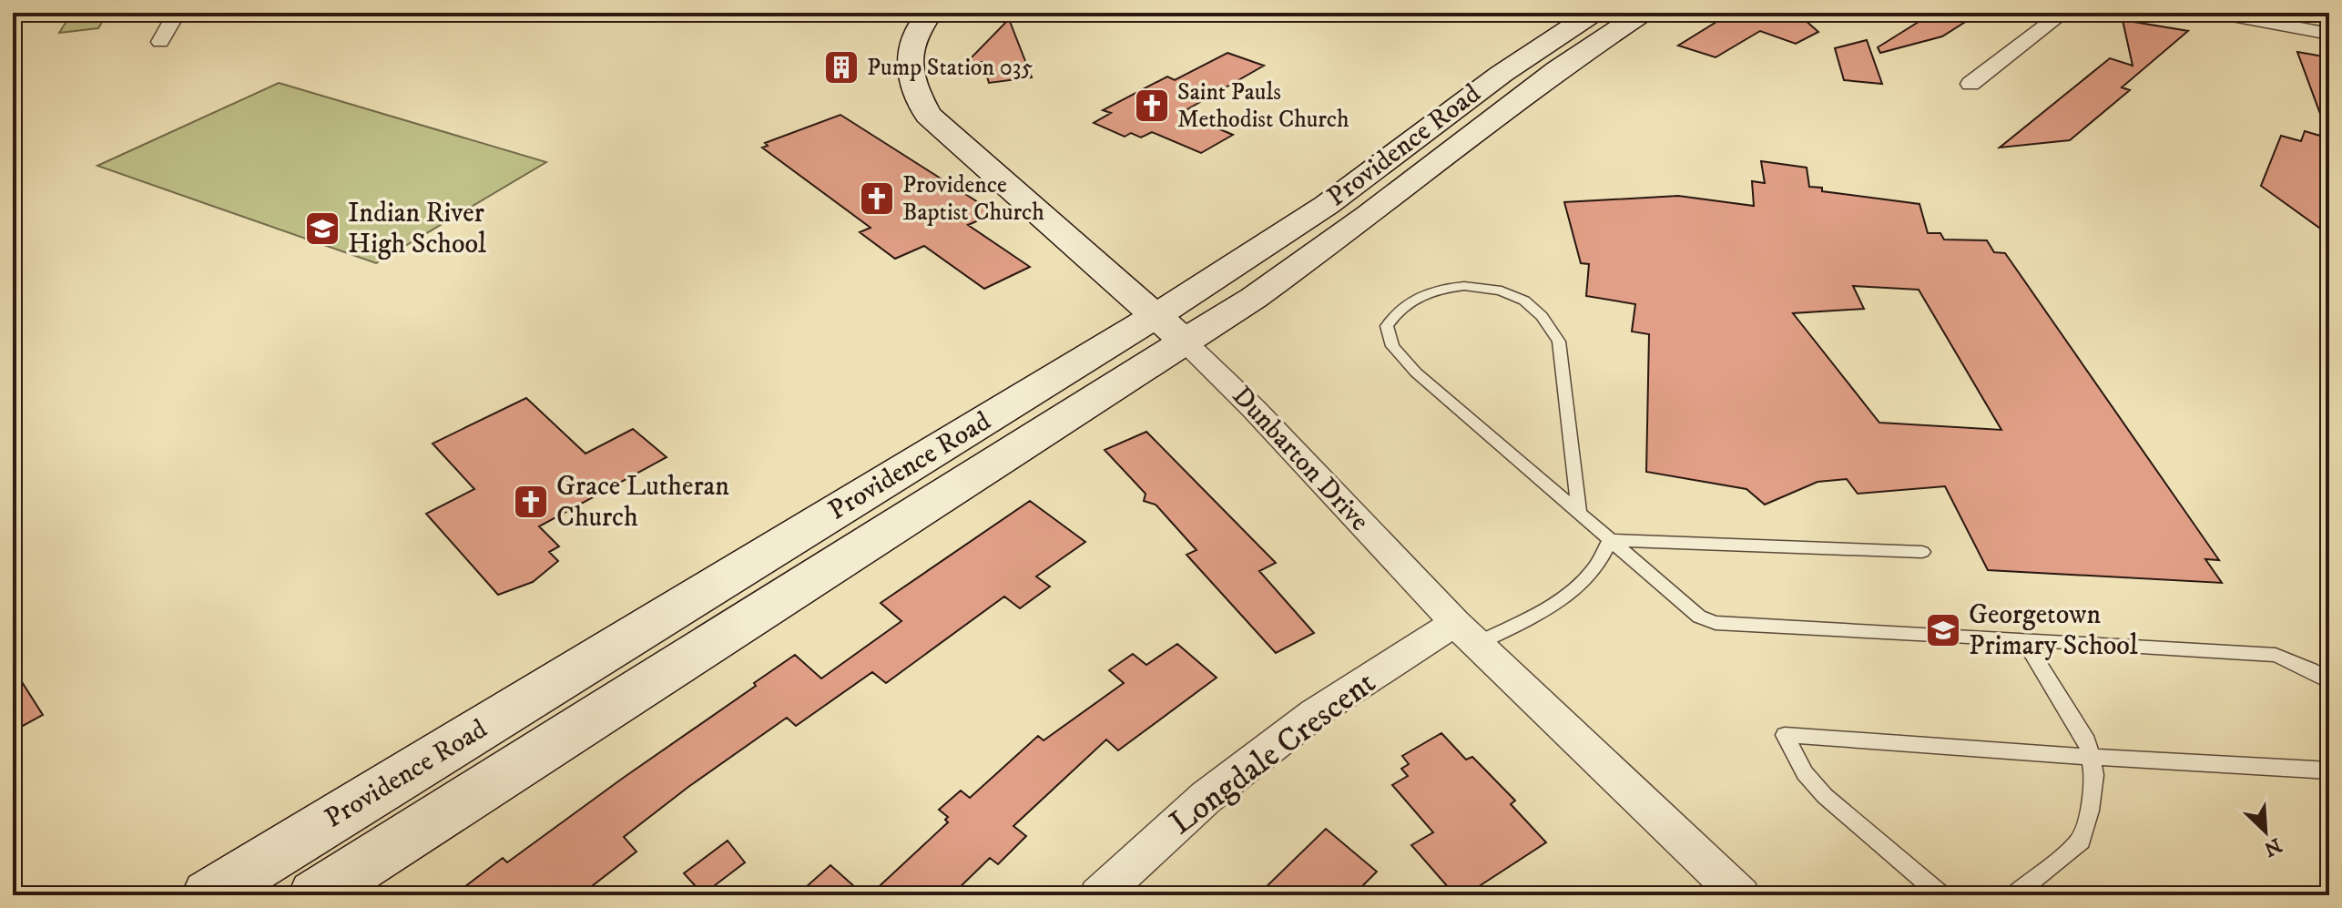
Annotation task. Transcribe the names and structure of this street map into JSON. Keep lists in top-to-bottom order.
{
  "streets": {
    "main road": ["Providence Road", "Dunbarton Drive"],
    "street": ["Longdale Crescent"]
  },
  "crossings": [
    ["Providence Road", "Dunbarton Drive"],
    ["Dunbarton Drive", "Longdale Crescent"]
  ],
  "places": {
    "building": ["Pump Station 035"],
    "church": ["Saint Pauls Methodist Church", "Providence Baptist Church", "Grace Lutheran Church"],
    "school or university": ["Indian River High School", "Georgetown Primary School"]
  },
  "north": "bottom right"
}
